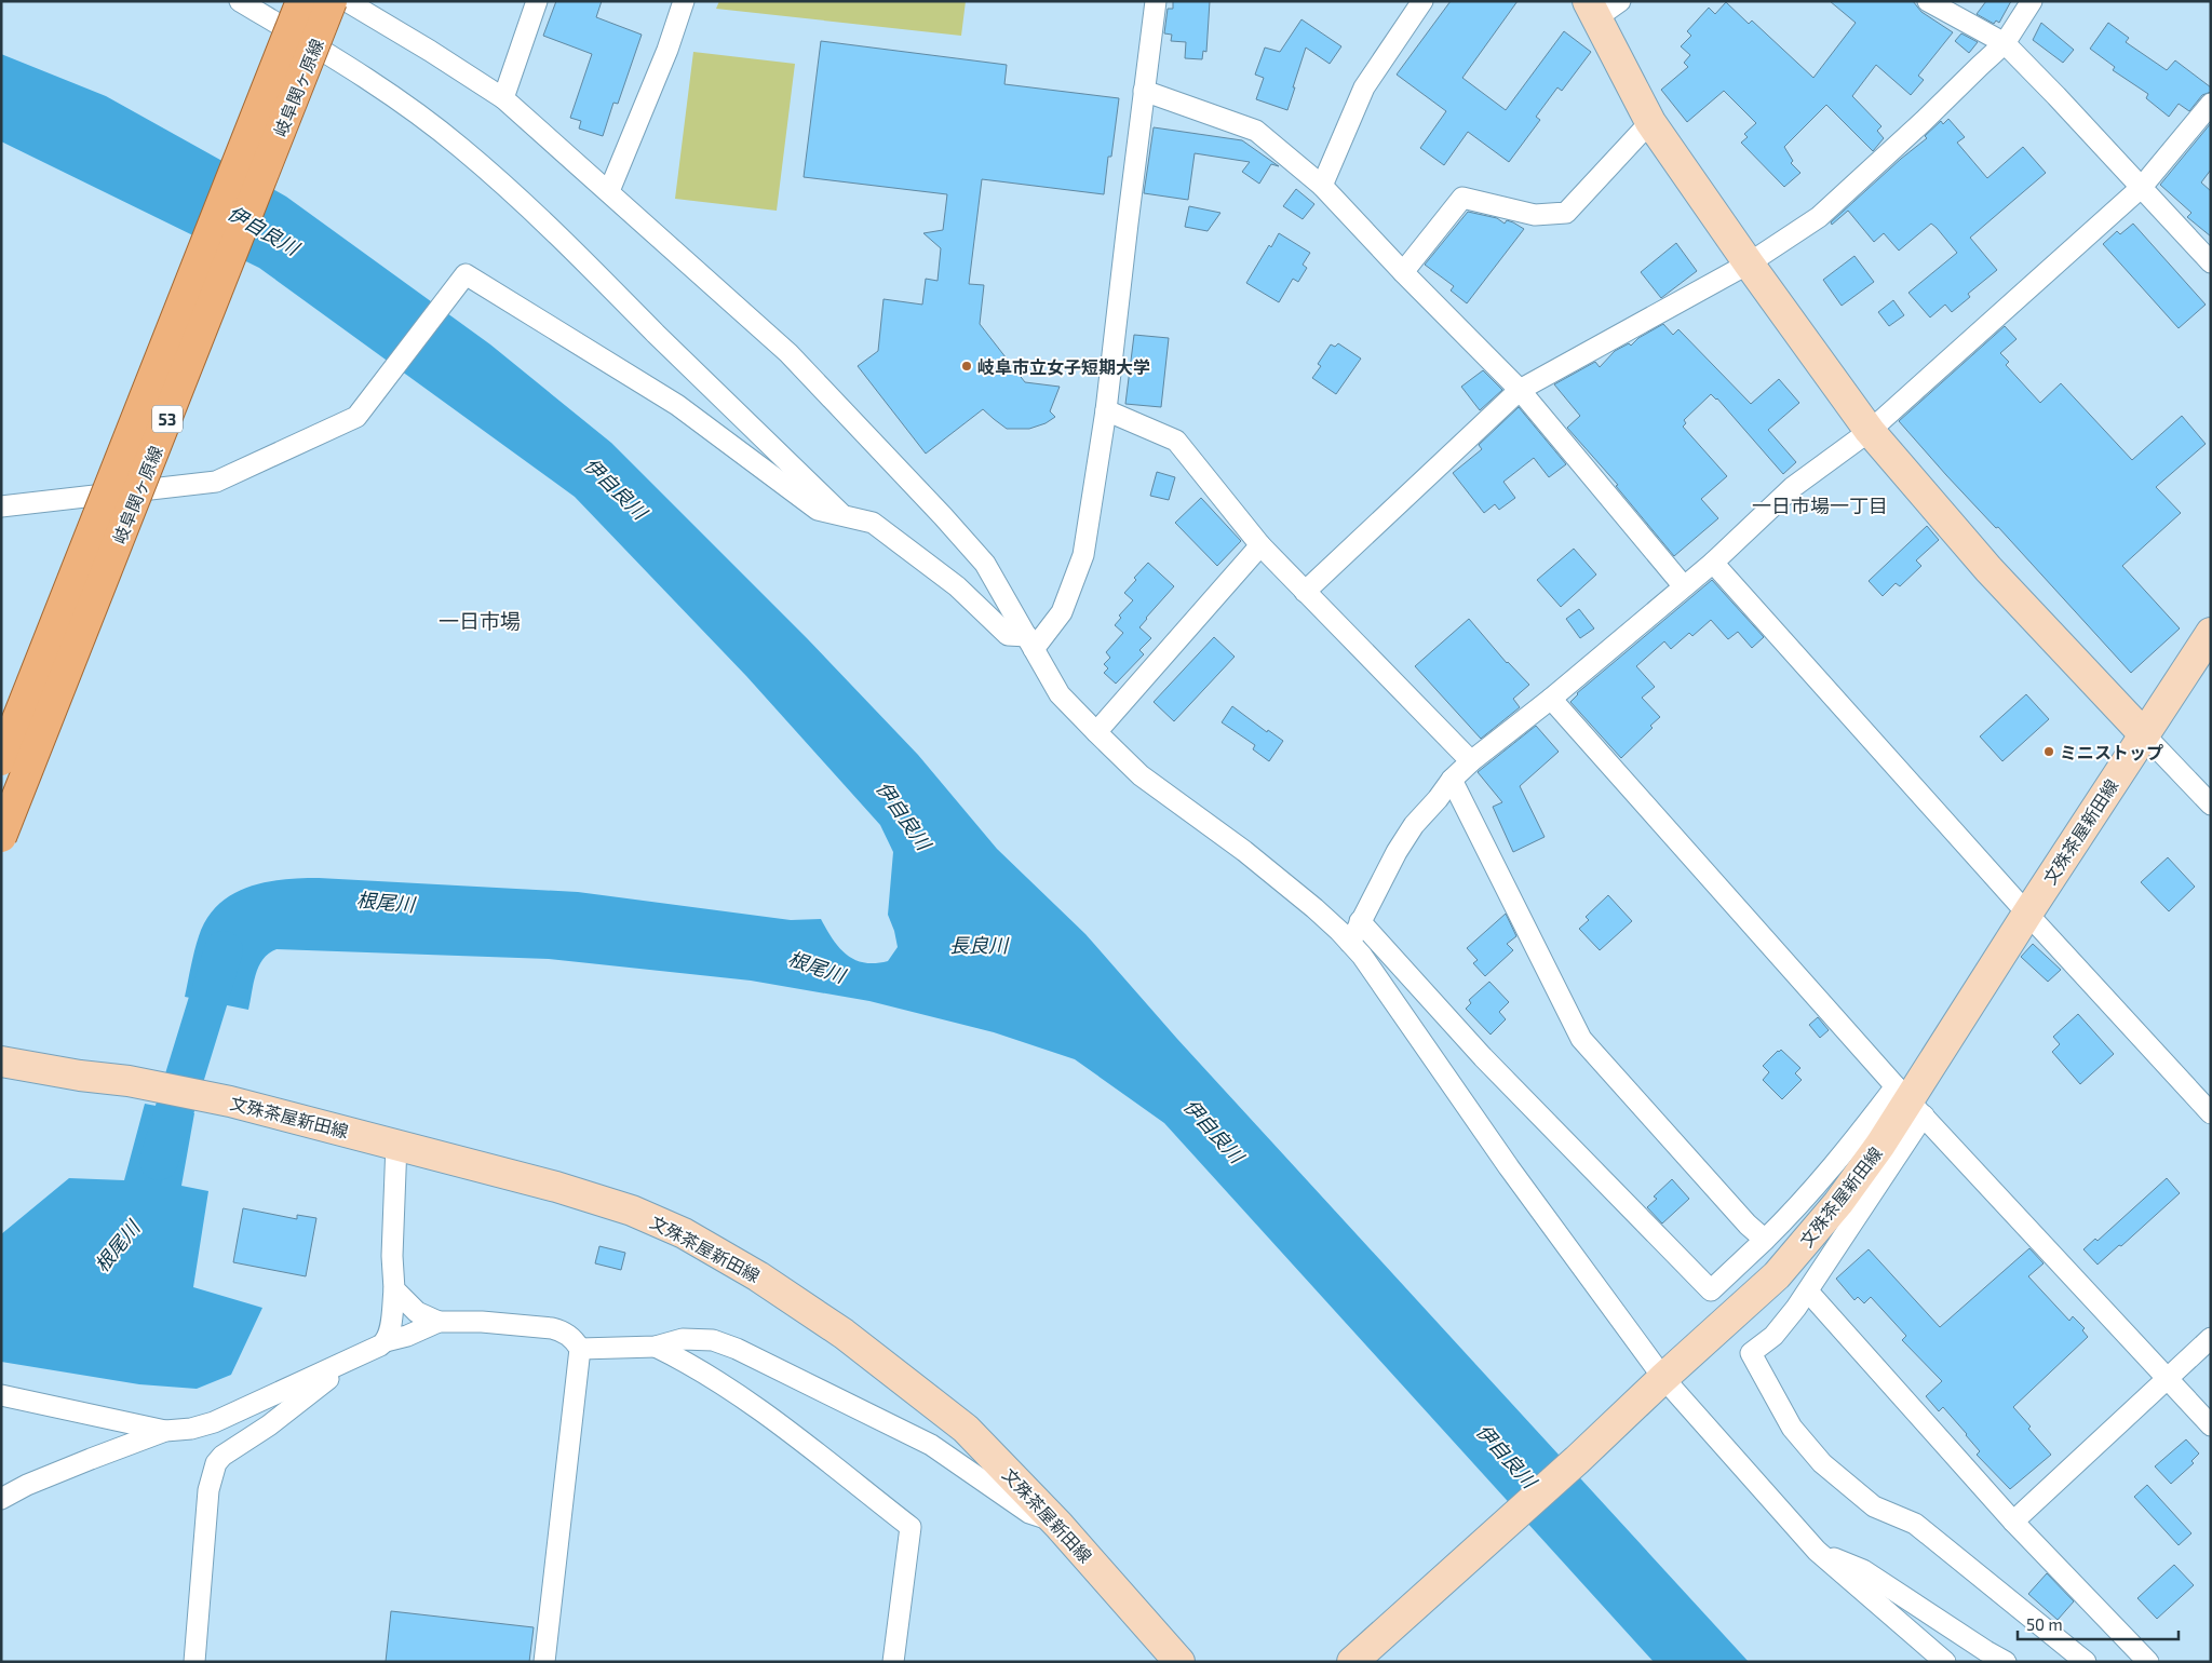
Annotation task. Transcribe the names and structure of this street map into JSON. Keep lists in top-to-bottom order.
{
  "streets": {
    "main road": ["岐阜関ヶ原線", "53", "文殊茶屋新田線"]
  },
  "districts": ["一日市場一丁目", "一日市場"],
  "water": ["伊自良川", "根尾川", "長良川"],
  "places": ["岐阜市立女子短期大学", "ミニストップ"],
  "scale_bar": "50 m"
}
